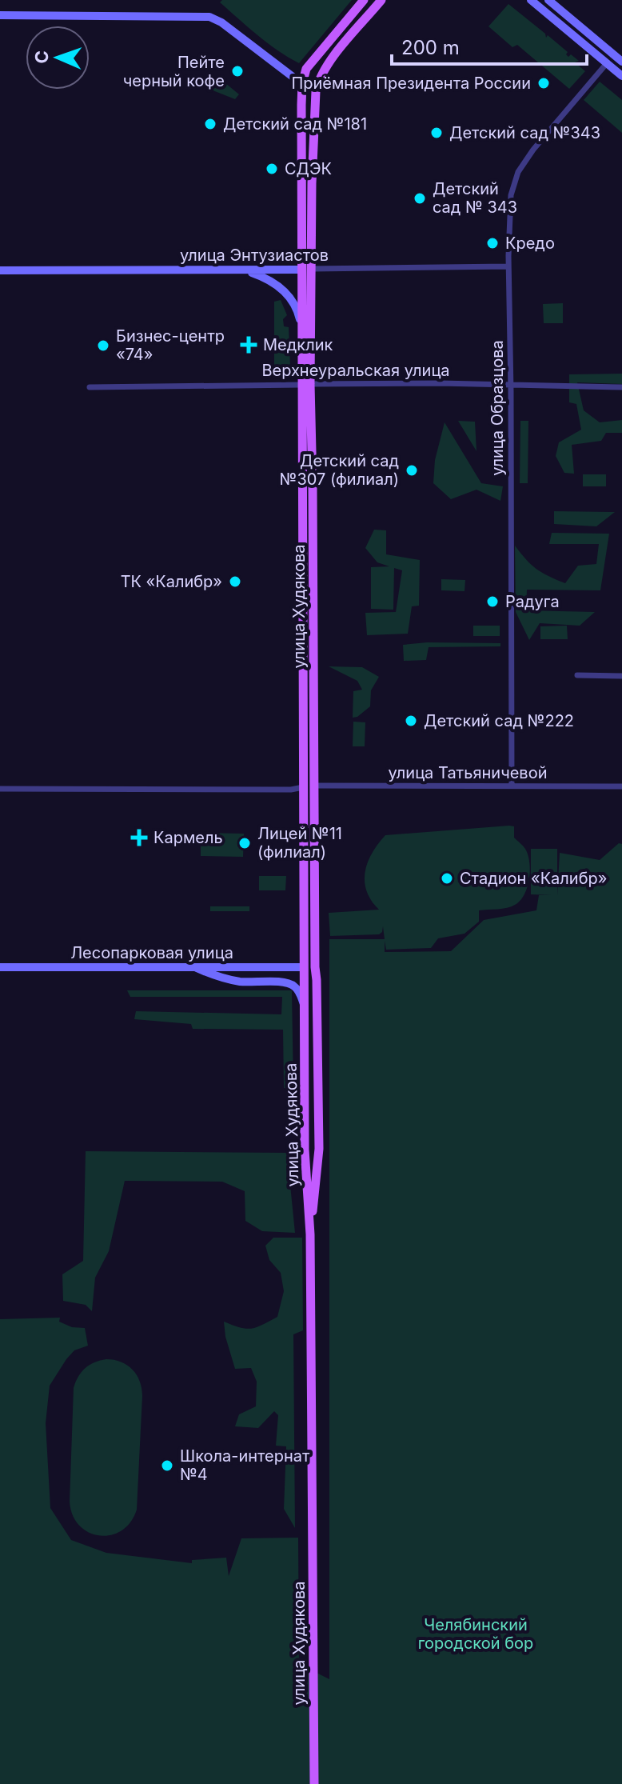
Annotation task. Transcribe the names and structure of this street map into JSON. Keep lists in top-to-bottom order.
{
  "streets": {
    "main road": ["улица Энтузиастов", "улица Худякова", "Лесопарковая улица"],
    "street": ["Верхнеуральская улица", "улица Образцова", "улица Татьяничевой"]
  },
  "crossings": [
    ["улица Энтузиастов", "улица Образцова"],
    ["улица Энтузиастов", "улица Худякова"],
    ["Верхнеуральская улица", "улица Образцова"],
    ["Верхнеуральская улица", "улица Худякова"],
    ["улица Образцова", "улица Татьяничевой"],
    ["улица Худякова", "улица Татьяничевой"],
    ["улица Худякова", "Лесопарковая улица"]
  ],
  "parks": ["Челябинский городской бор"],
  "places": {
    "other": [
      "Пейте черный кофе",
      "Приёмная Президента России",
      "Детский сад №181",
      "Детский сад №343",
      "СДЭК",
      "Детский сад № 343",
      "Кредо",
      "Бизнес-центр «74»",
      "Детский сад №307 (филиал)",
      "ТК «Калибр»",
      "Радуга",
      "Детский сад №222",
      "Лицей №11 (филиал)",
      "Стадион «Калибр»",
      "Школа-интернат №4"
    ],
    "health": ["Медклик", "Кармель"]
  },
  "scale_bar": "200 m",
  "north": "left"
}
